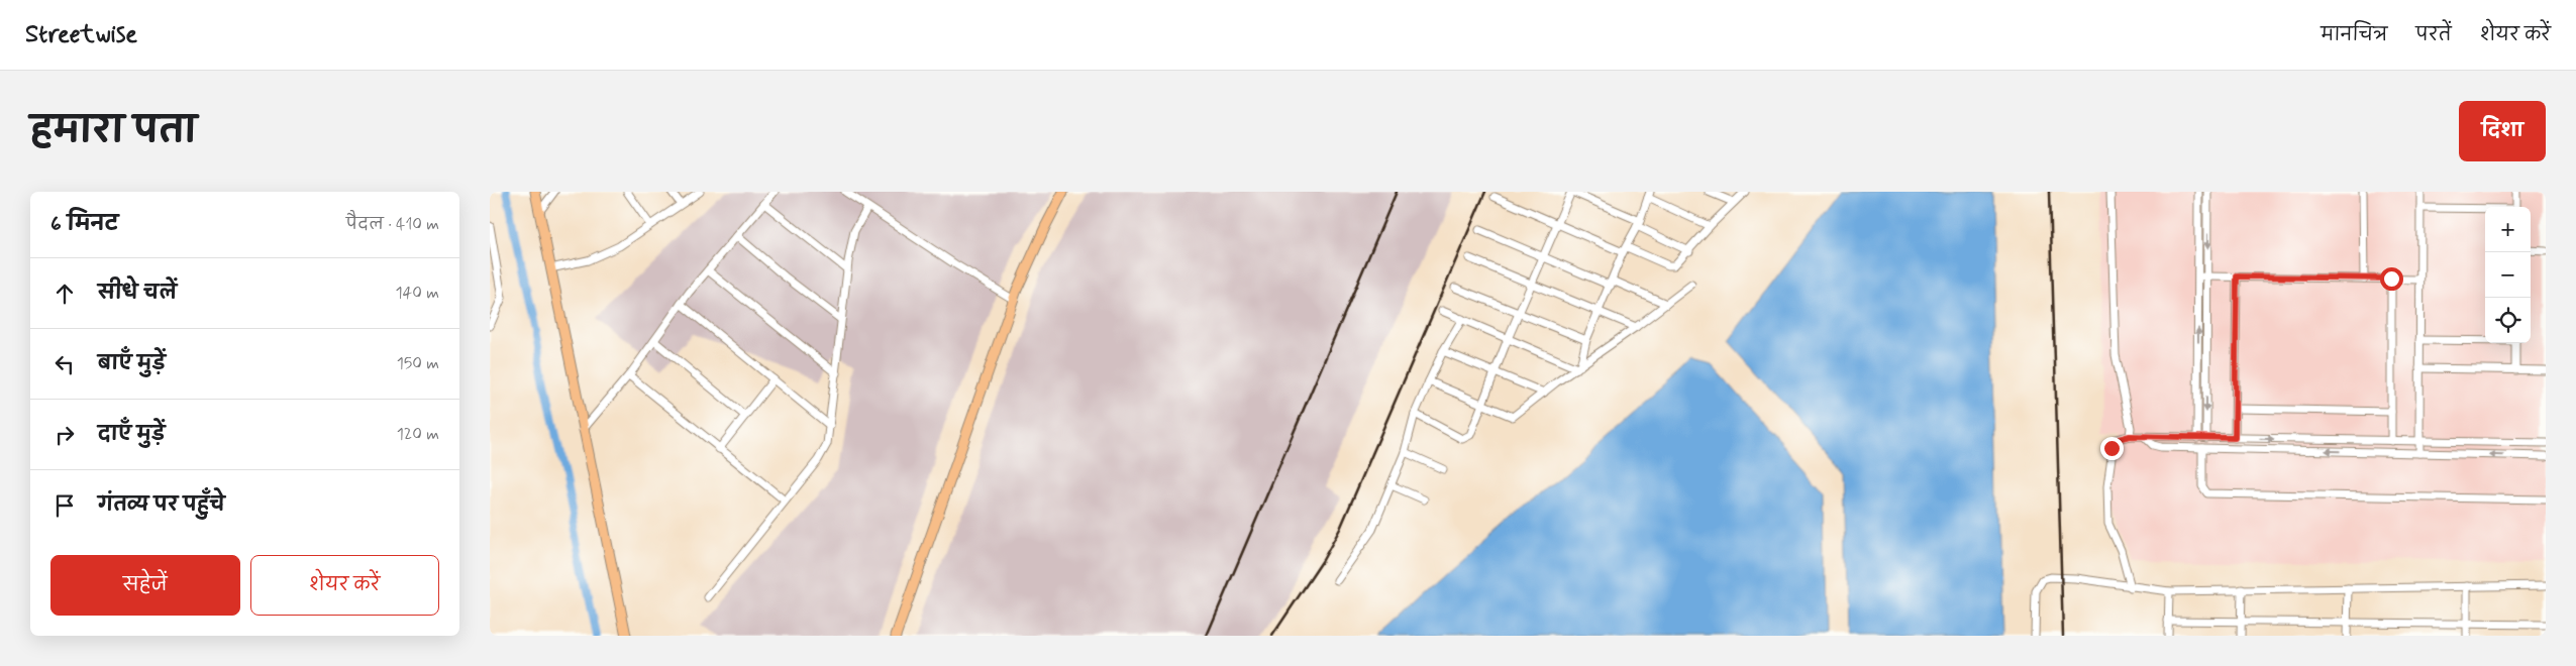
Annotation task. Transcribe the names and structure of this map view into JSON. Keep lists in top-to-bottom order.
{
  "page": {
    "header": "Streetwise",
    "nav": ["मानचित्र", "परतें", "शेयर करें"],
    "title": "हमारा पता",
    "buttons": [
      "दिशा",
      ["सहेजें", "शेयर करें"]
    ],
    "heading": ["6 मिनट", "पैदल · 410 m"],
    "map_buttons": ["+", "−"],
    "list": [
      ["सीधे चलें", "140 m"],
      ["बाएँ मुड़ें", "150 m"],
      ["दाएँ मुड़ें", "120 m"],
      "गंतव्य पर पहुँचे"
    ]
  }
}
